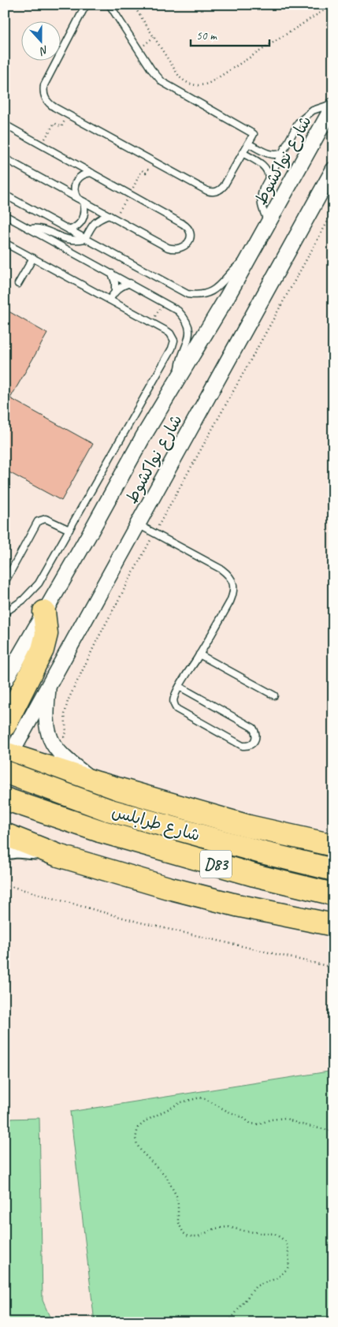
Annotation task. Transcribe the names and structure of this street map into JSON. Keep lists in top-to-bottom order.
{
  "streets": {
    "highway": ["شارع طرابلس", "D83"],
    "street": ["شارع نواكشوط"]
  },
  "crossings": [
    ["شارع نواكشوط", "شارع طرابلس"]
  ],
  "scale_bar": "50 m",
  "north": "bottom"
}
